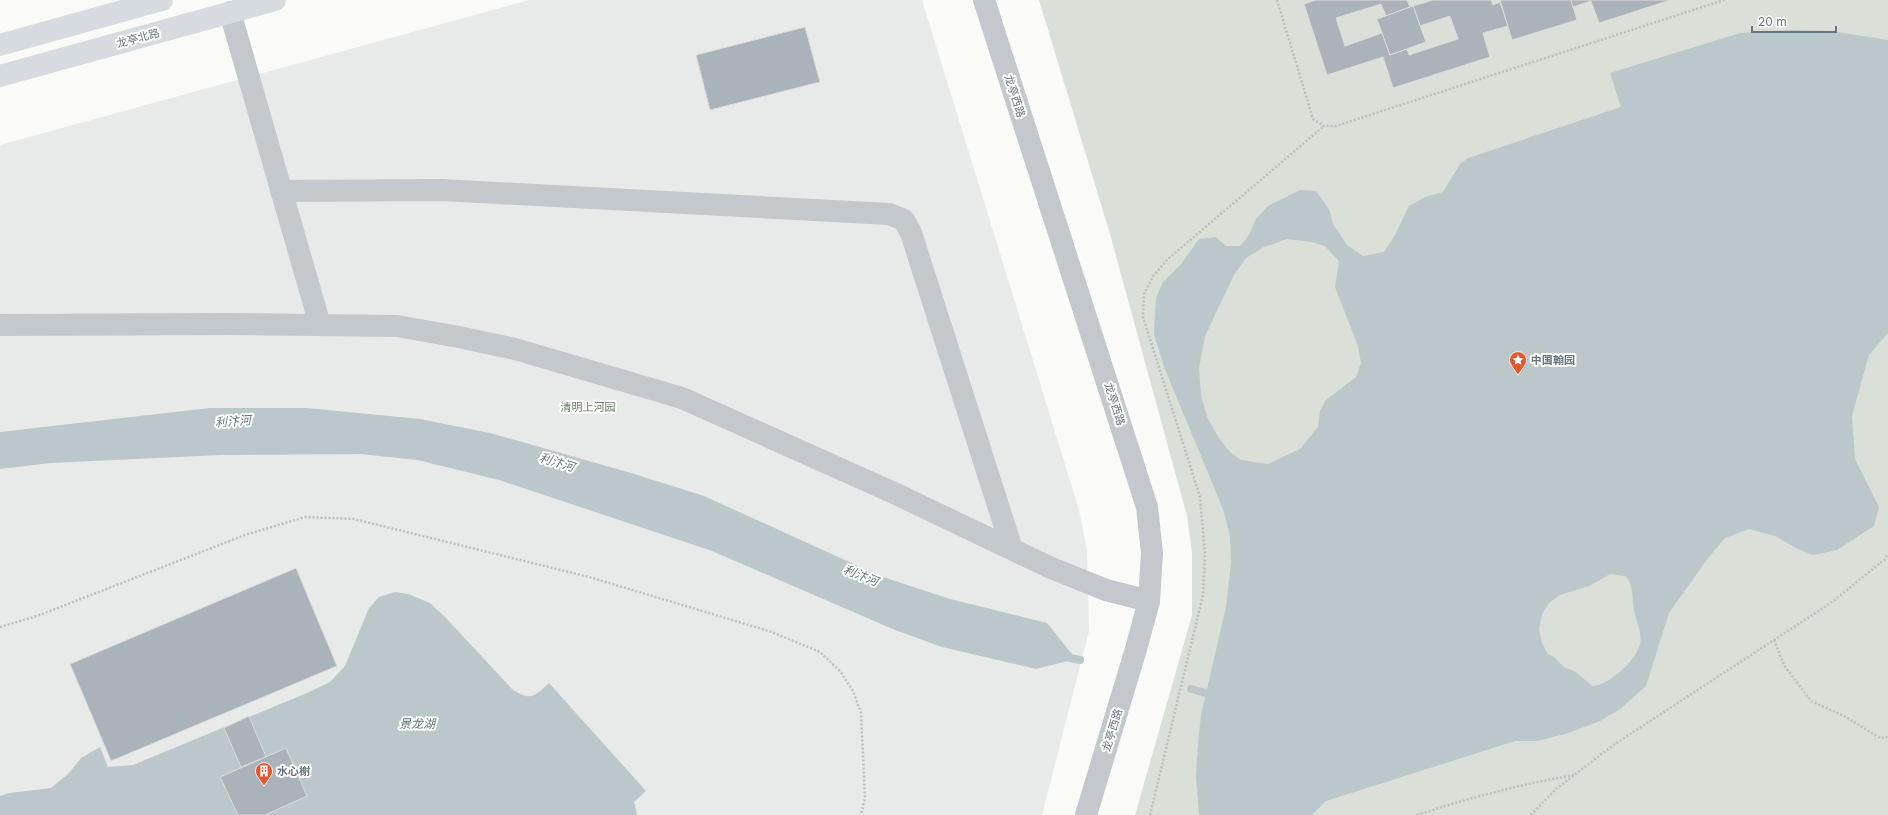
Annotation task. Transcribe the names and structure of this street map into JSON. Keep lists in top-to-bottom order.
{
  "streets": {
    "main road": ["龙亭北路"],
    "street": ["龙亭西路"]
  },
  "water": ["利汴河", "景龙湖"],
  "parks": ["清明上河园"],
  "places": {
    "place": ["中国翰园"],
    "building": ["水心榭"]
  },
  "scale_bar": "20 m"
}
